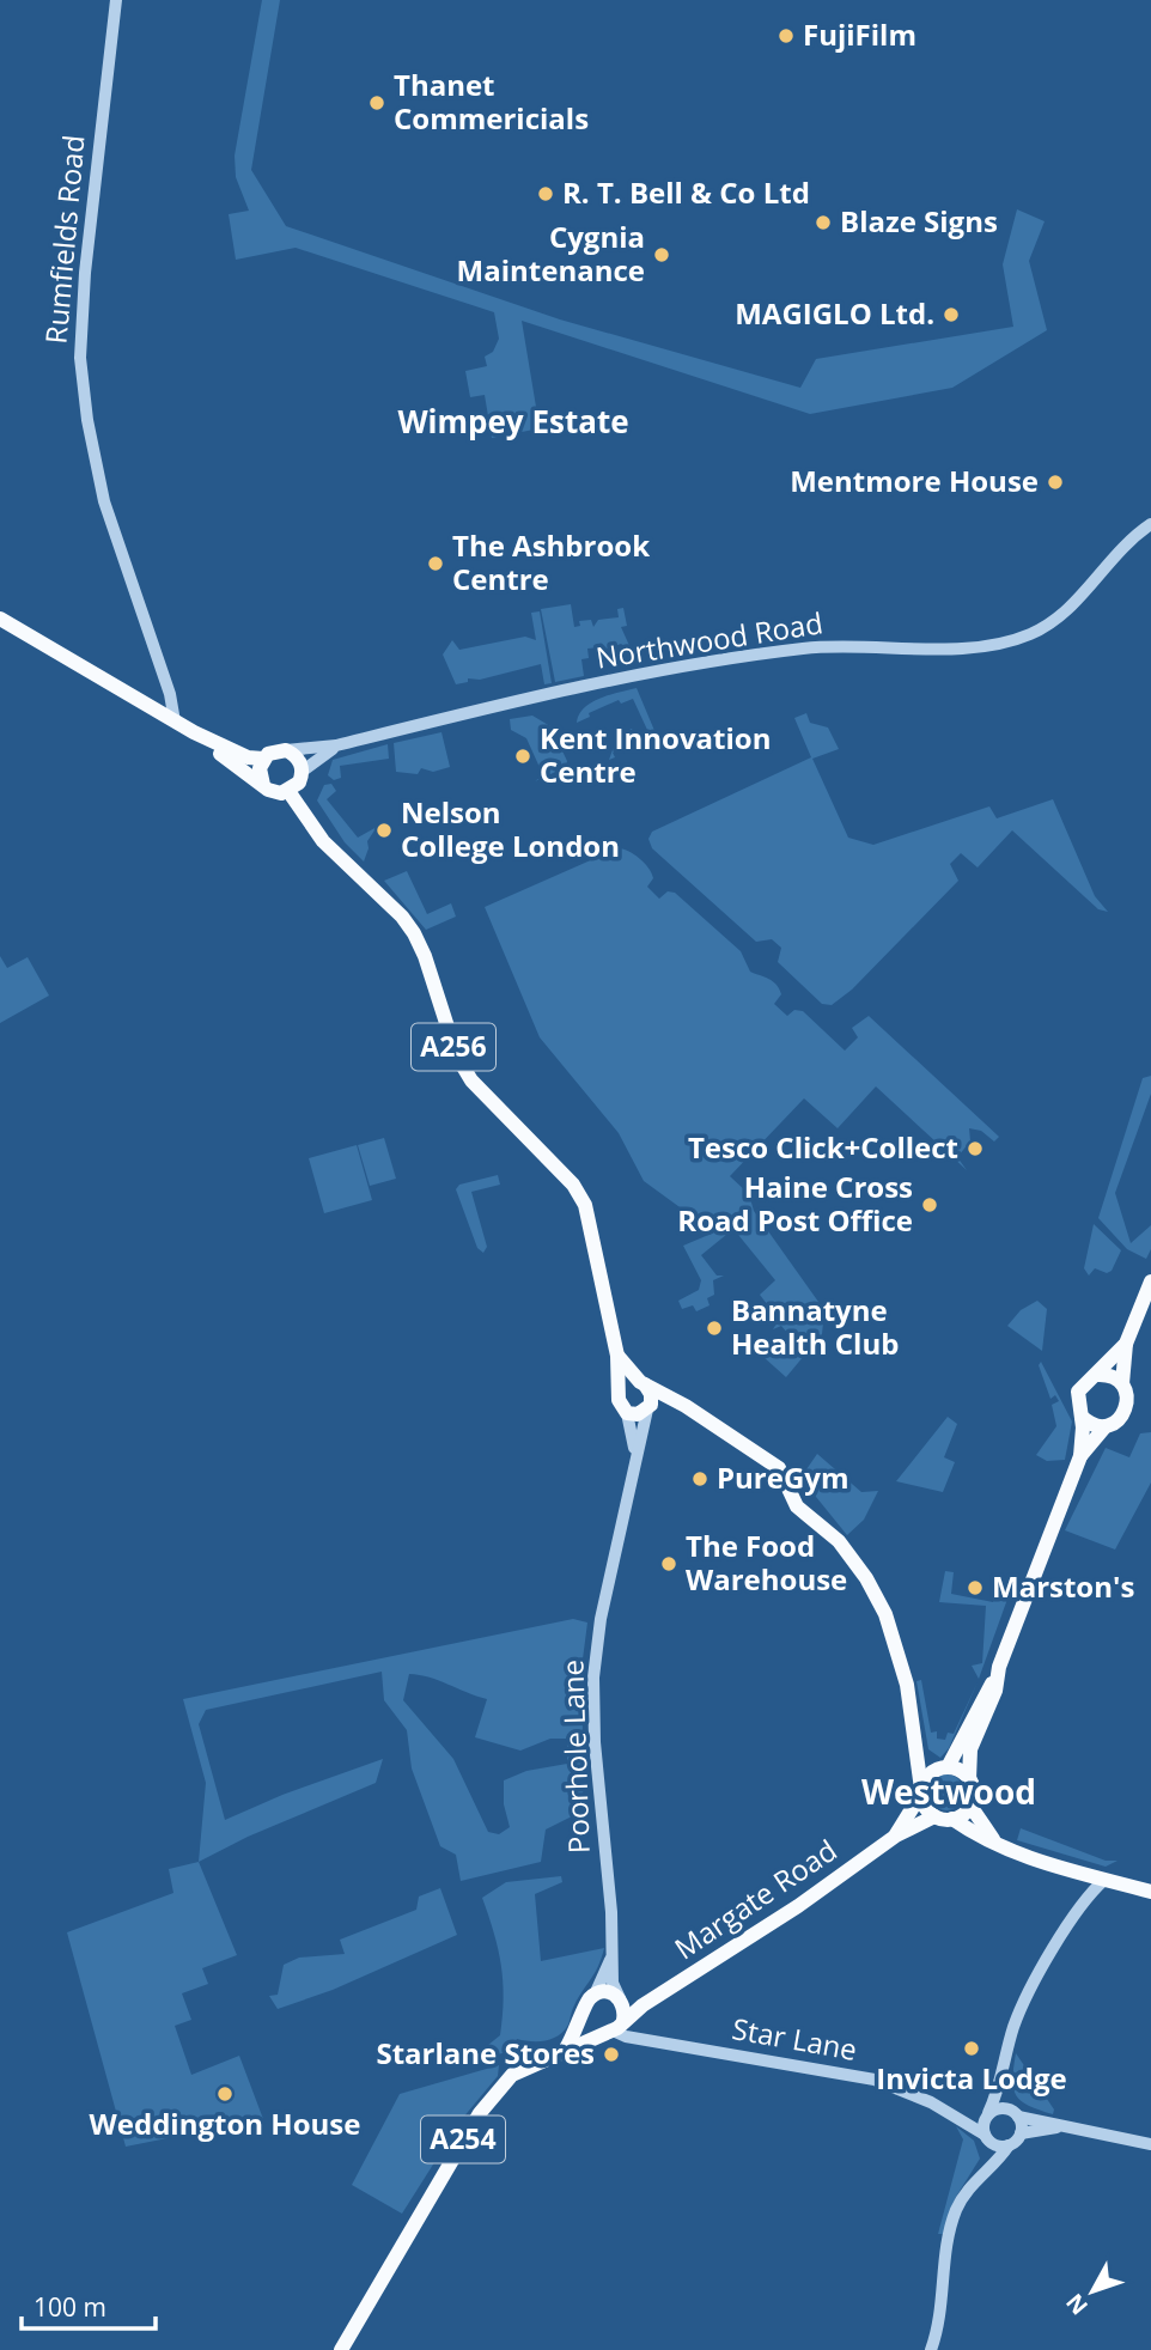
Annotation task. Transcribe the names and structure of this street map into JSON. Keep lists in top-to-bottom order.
{
  "streets": {
    "main road": ["A256", "Margate Road", "A254"],
    "street": [
      "Rumfields Road",
      "Northwood Road",
      "Poorhole Lane",
      "Star Lane"
    ]
  },
  "crossings": [
    ["Northwood Road", "A256"],
    ["A256", "Poorhole Lane"],
    ["A256", "Margate Road"],
    ["Poorhole Lane", "Margate Road"],
    ["Poorhole Lane", "Star Lane"],
    ["Poorhole Lane", "A254"],
    ["Margate Road", "Star Lane"],
    ["Margate Road", "A254"],
    ["Star Lane", "A254"]
  ],
  "districts": ["Wimpey Estate", "Westwood"],
  "places": [
    "FujiFilm",
    "Thanet Commericials",
    "R. T. Bell & Co Ltd",
    "Blaze Signs",
    "Cygnia Maintenance",
    "MAGIGLO Ltd.",
    "Mentmore House",
    "The Ashbrook Centre",
    "Kent Innovation Centre",
    "Nelson College London",
    "Tesco Click+Collect",
    "Haine Cross Road Post Office",
    "Bannatyne Health Club",
    "PureGym",
    "The Food Warehouse",
    "Marston's",
    "Invicta Lodge",
    "Starlane Stores",
    "Weddington House"
  ],
  "scale_bar": "100 m",
  "north": "bottom left"
}
